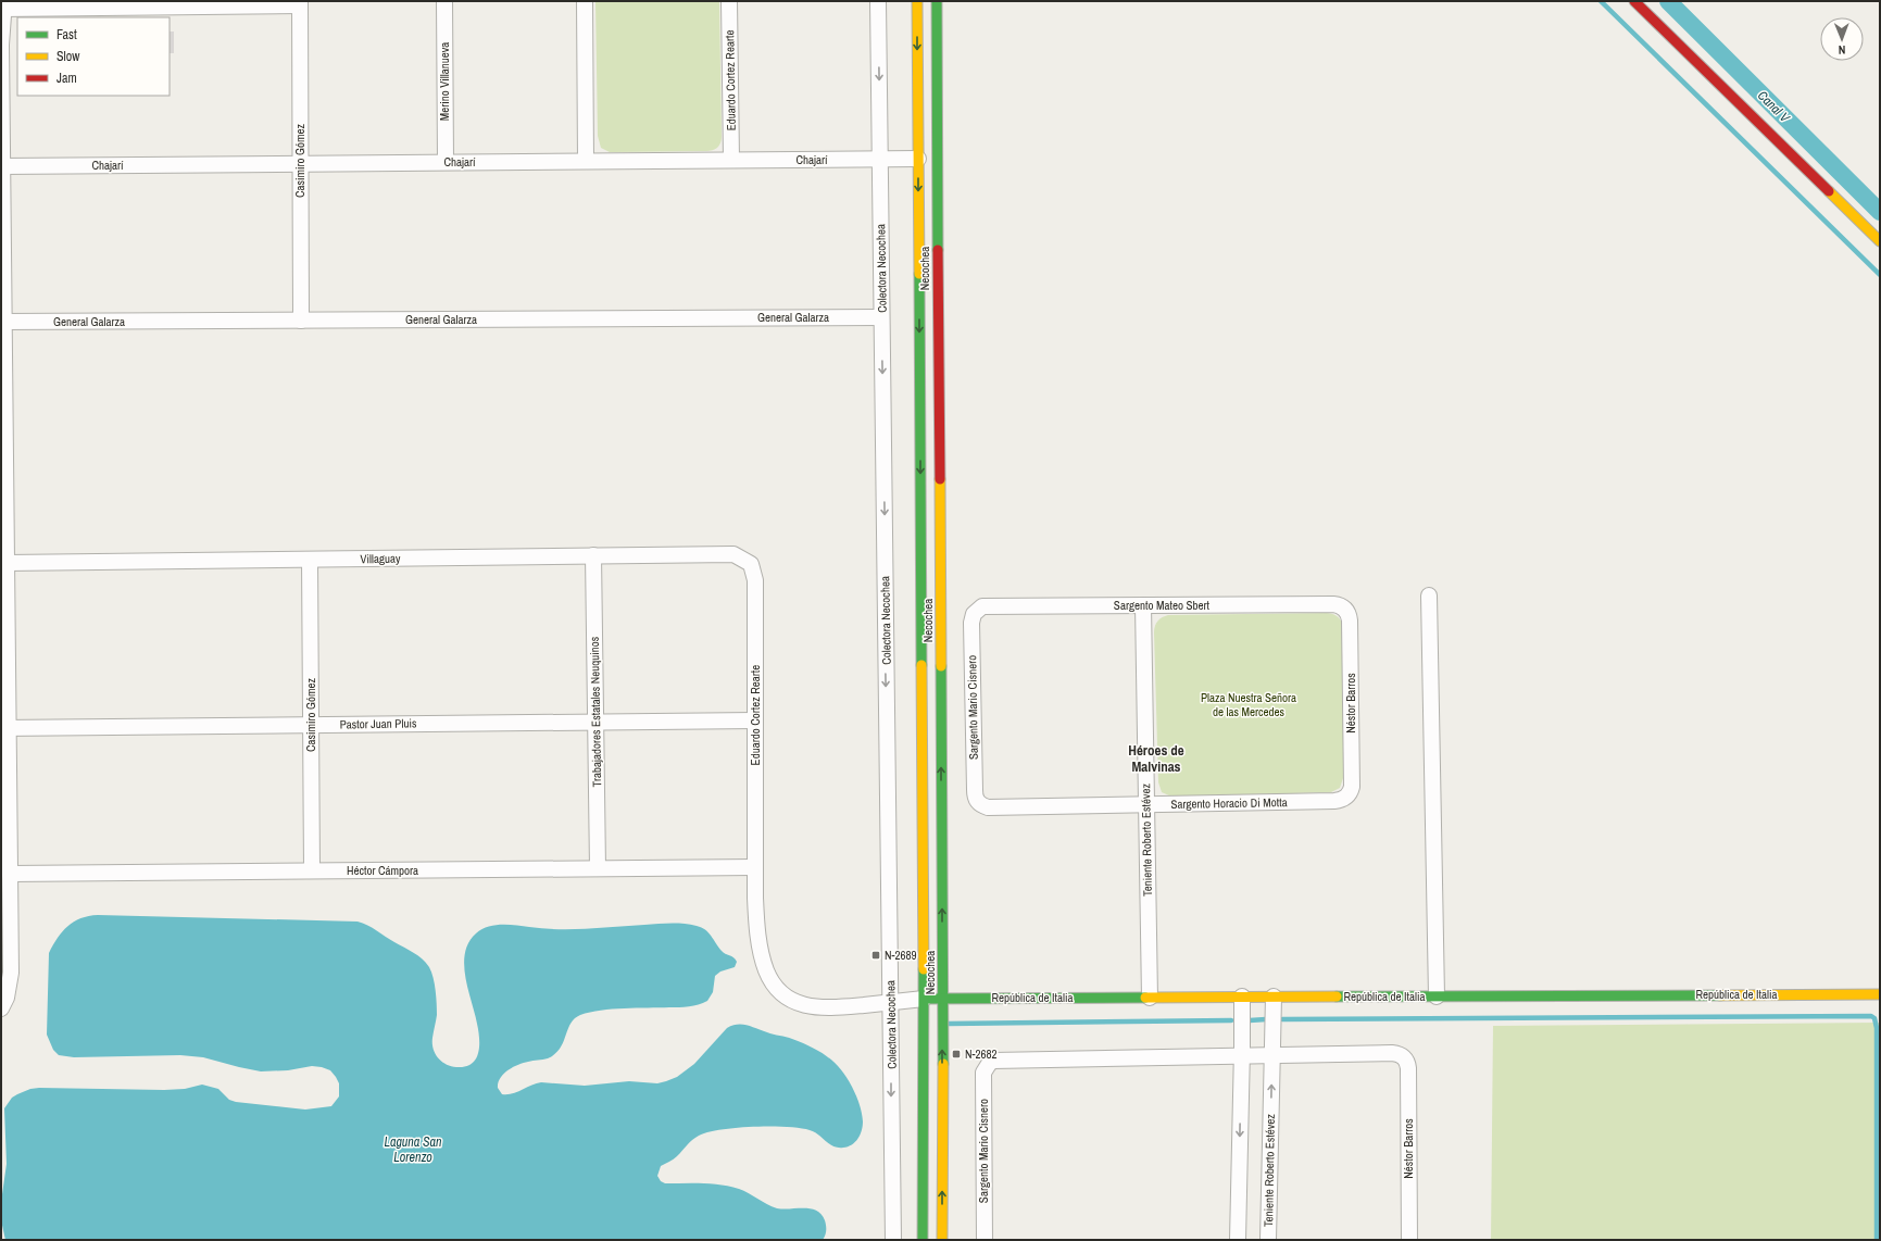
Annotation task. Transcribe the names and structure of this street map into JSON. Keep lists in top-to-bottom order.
{
  "streets": {
    "main road": ["Necochea", "República de Italia"],
    "street": [
      "Eduardo Cortez Rearte",
      "Merino Villanueva",
      "Chajarí",
      "Casimiro Gómez",
      "Colectora Necochea",
      "General Galarza",
      "Villaguay",
      "Sargento Mateo Sbert",
      "Néstor Barros",
      "Sargento Mario Cisnero",
      "Trabajadores Estatales Neuquinos",
      "Pastor Juan Pluis",
      "Sargento Horacio Di Motta",
      "Teniente Roberto Estévez",
      "Héctor Cámpora"
    ]
  },
  "crossings": [
    ["Eduardo Cortez Rearte", "Chajarí"],
    ["Eduardo Cortez Rearte", "Colectora Necochea"],
    ["Eduardo Cortez Rearte", "Villaguay"],
    ["Eduardo Cortez Rearte", "Pastor Juan Pluis"],
    ["Eduardo Cortez Rearte", "Héctor Cámpora"],
    ["Eduardo Cortez Rearte", "República de Italia"],
    ["Merino Villanueva", "Chajarí"],
    ["Chajarí", "Casimiro Gómez"],
    ["Chajarí", "Colectora Necochea"],
    ["Chajarí", "Necochea"],
    ["Casimiro Gómez", "General Galarza"],
    ["Casimiro Gómez", "Villaguay"],
    ["Casimiro Gómez", "Pastor Juan Pluis"],
    ["Casimiro Gómez", "Héctor Cámpora"],
    ["Colectora Necochea", "General Galarza"],
    ["Colectora Necochea", "República de Italia"],
    ["Necochea", "República de Italia"],
    ["Villaguay", "Trabajadores Estatales Neuquinos"],
    ["Sargento Mateo Sbert", "Néstor Barros"],
    ["Sargento Mateo Sbert", "Sargento Mario Cisnero"],
    ["Sargento Mateo Sbert", "Teniente Roberto Estévez"],
    ["Néstor Barros", "Sargento Horacio Di Motta"],
    ["Néstor Barros", "Teniente Roberto Estévez"],
    ["Sargento Mario Cisnero", "Sargento Horacio Di Motta"],
    ["Trabajadores Estatales Neuquinos", "Pastor Juan Pluis"],
    ["Trabajadores Estatales Neuquinos", "Héctor Cámpora"],
    ["Sargento Horacio Di Motta", "Teniente Roberto Estévez"],
    ["Teniente Roberto Estévez", "República de Italia"]
  ],
  "one_way": ["Colectora Necochea"],
  "districts": ["Héroes de Malvinas"],
  "water": ["Canal V", "Laguna San Lorenzo"],
  "parks": ["Plaza Nuestra Señora de las Mercedes"],
  "places": {
    "transit": ["N-2689", "N-2682"]
  },
  "legend": ["Fast", "Slow", "Jam"],
  "north": "bottom"
}
